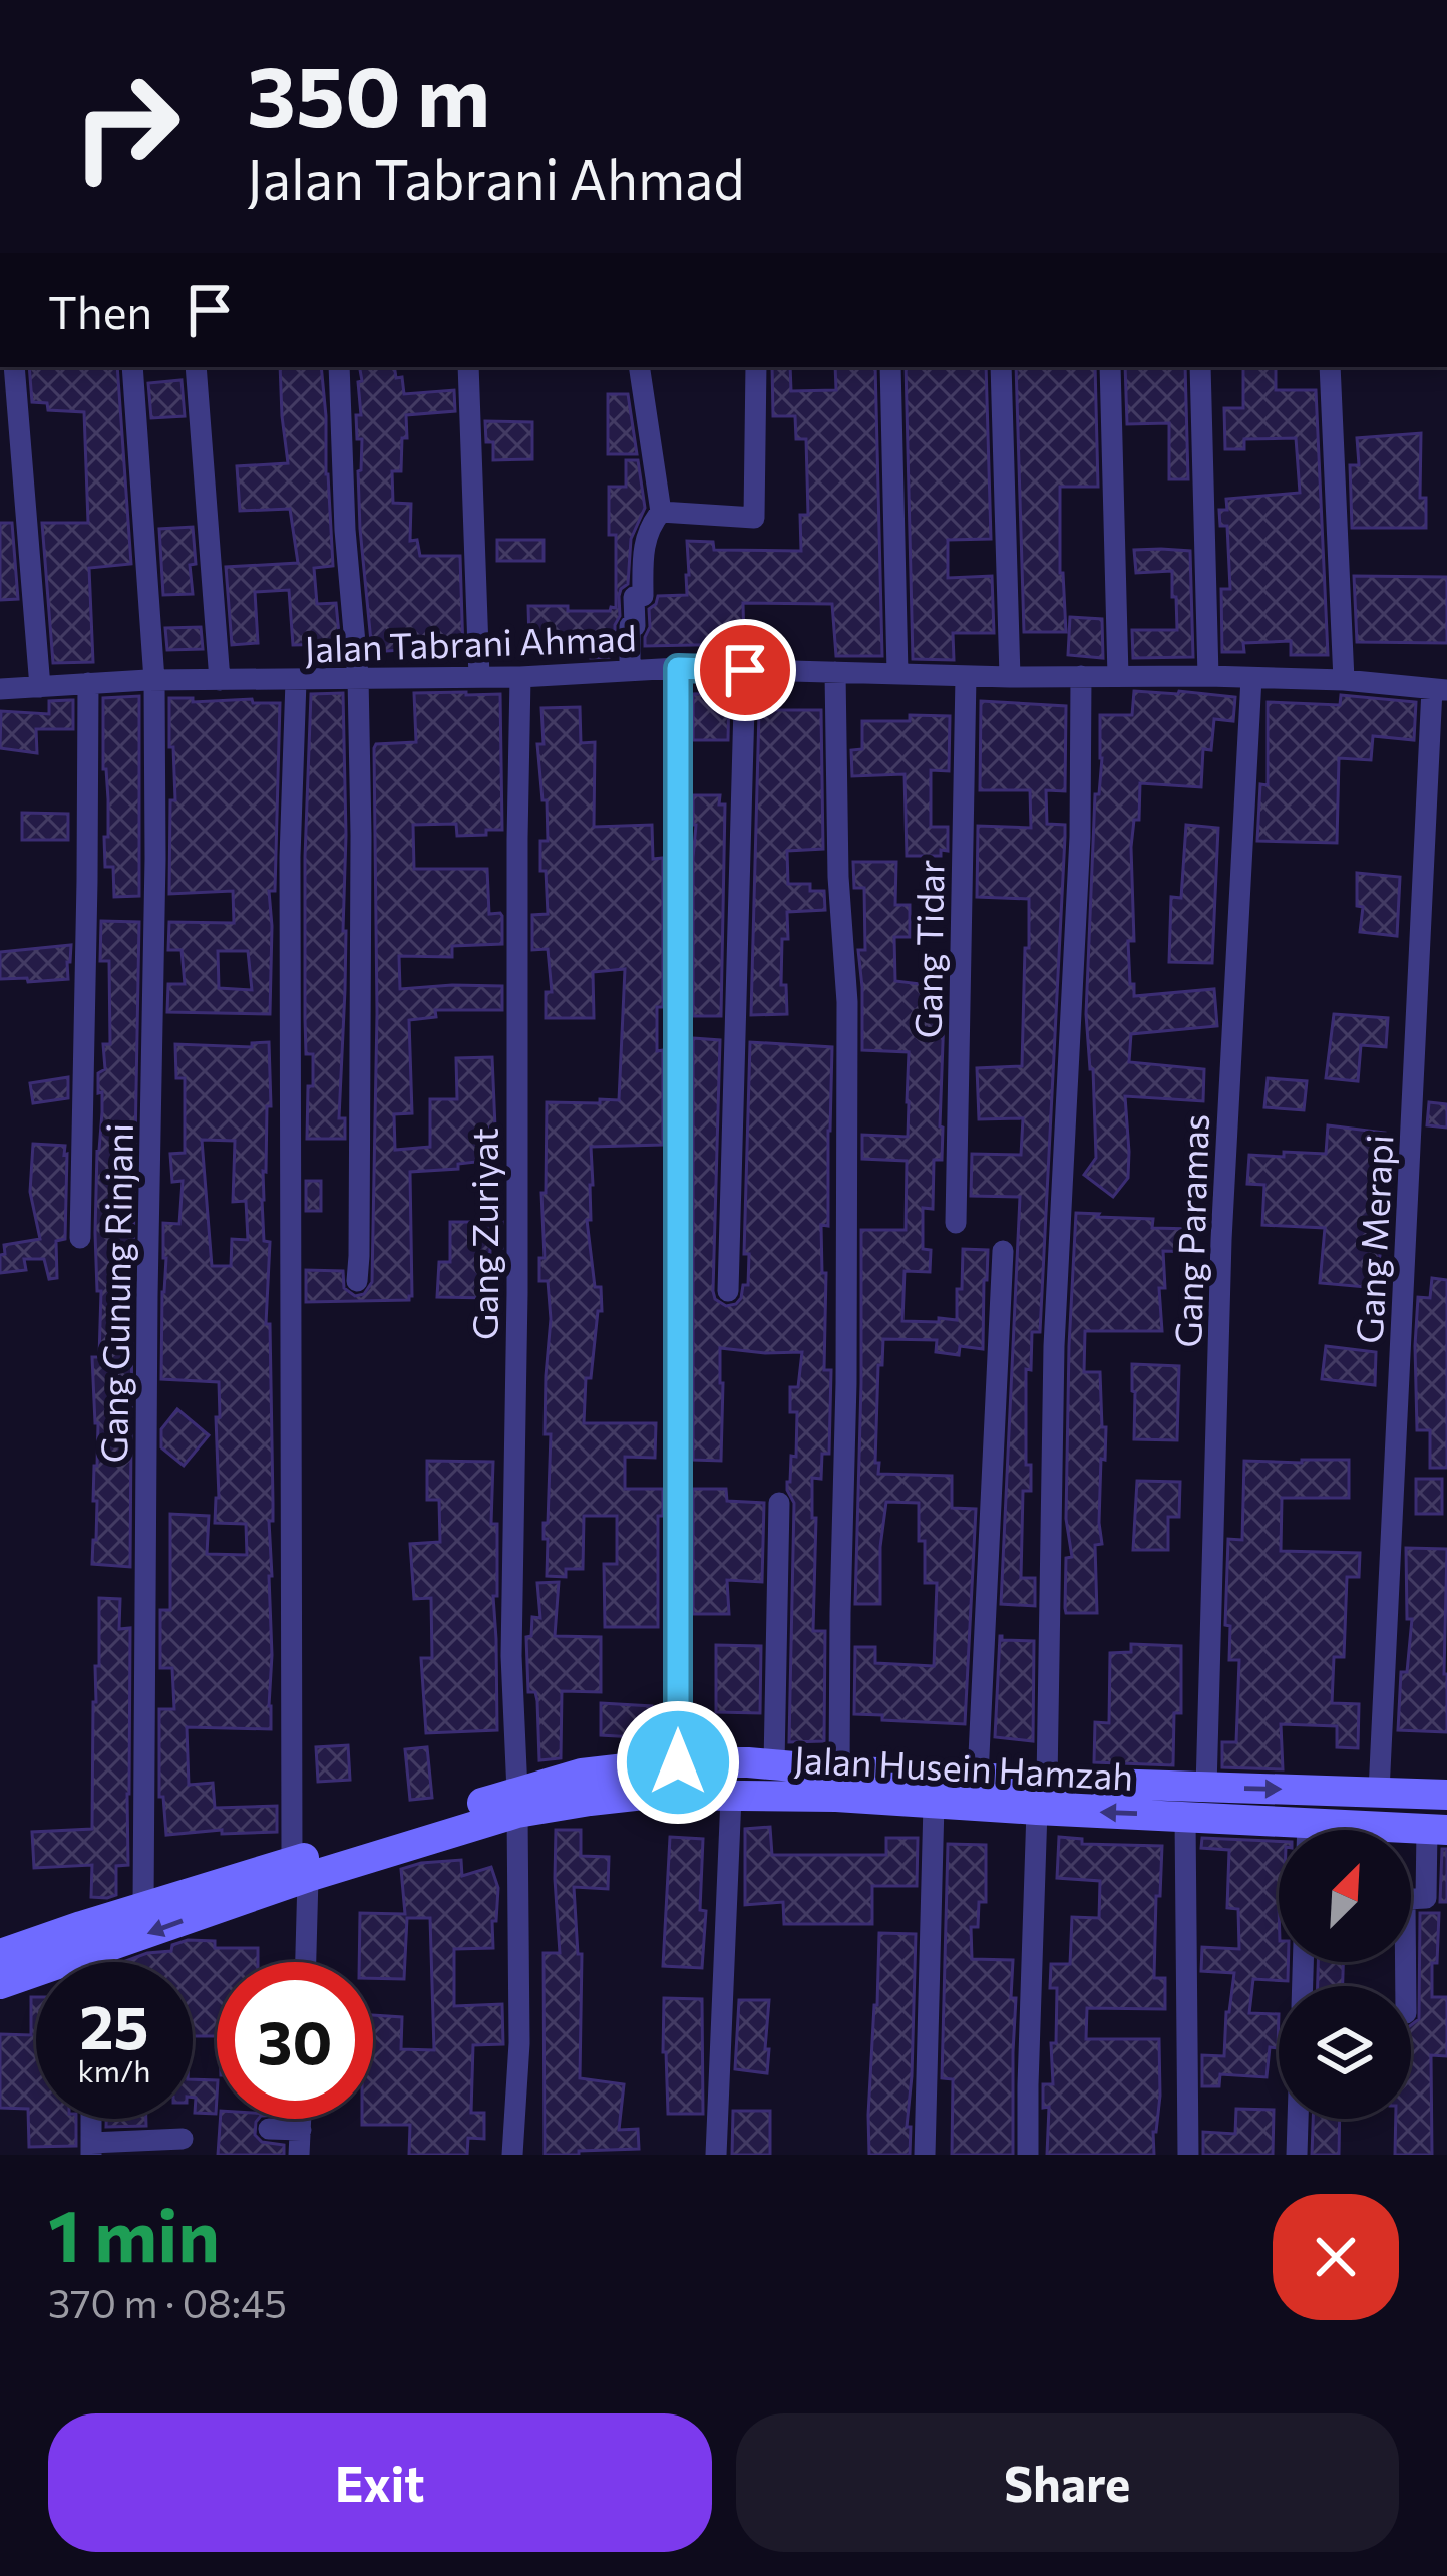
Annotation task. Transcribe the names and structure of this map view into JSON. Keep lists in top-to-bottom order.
{
  "streets": {
    "street": [
      "Jalan Tabrani Ahmad",
      "Gang Tidar",
      "Gang Paramas",
      "Gang Zuriyat",
      "Gang Merapi",
      "Gang Gunung Rinjani",
      "Jalan Husein Hamzah"
    ]
  },
  "crossings": [
    ["Jalan Tabrani Ahmad", "Gang Tidar"],
    ["Jalan Tabrani Ahmad", "Gang Paramas"],
    ["Jalan Tabrani Ahmad", "Gang Zuriyat"],
    ["Jalan Tabrani Ahmad", "Gang Merapi"],
    ["Jalan Tabrani Ahmad", "Gang Gunung Rinjani"],
    ["Gang Paramas", "Jalan Husein Hamzah"],
    ["Gang Zuriyat", "Jalan Husein Hamzah"],
    ["Gang Merapi", "Jalan Husein Hamzah"],
    ["Gang Gunung Rinjani", "Jalan Husein Hamzah"]
  ],
  "north": "top right",
  "page": {
    "turn": ["350 m", "Jalan Tabrani Ahmad"],
    "then": "Then",
    "speed": "25 km/h",
    "limit": "30",
    "heading": ["1 min", "370 m · 08:45"],
    "buttons": ["Exit", "Share"]
  }
}
